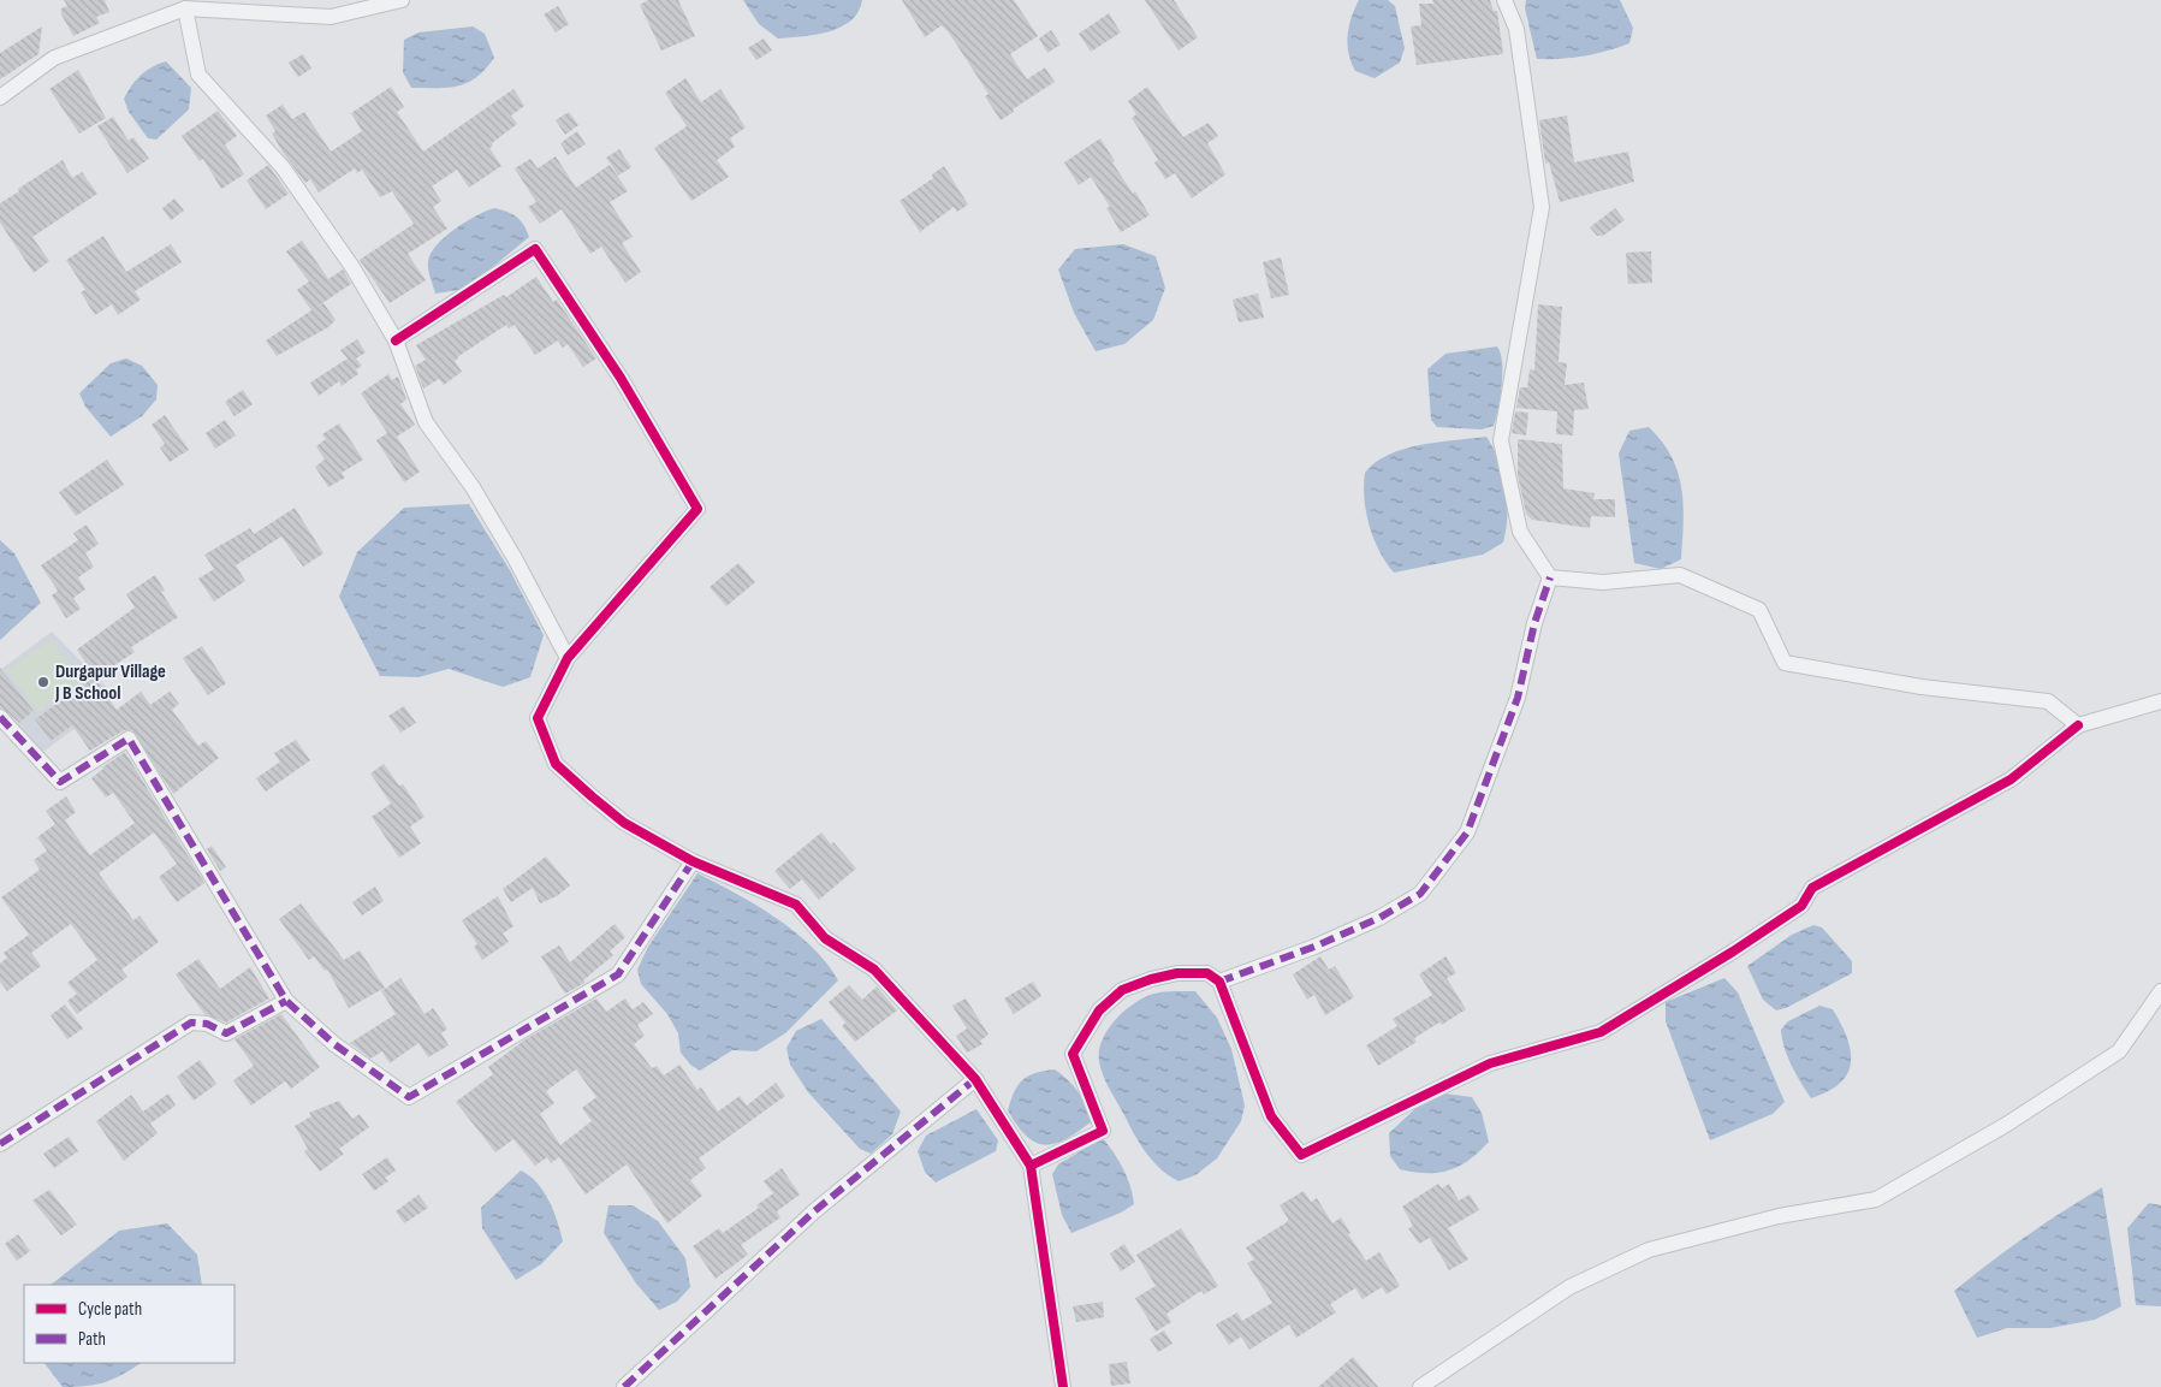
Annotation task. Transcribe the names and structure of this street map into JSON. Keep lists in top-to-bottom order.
{
  "places": ["Durgapur Village J B School"],
  "legend": ["Cycle path", "Path"]
}
